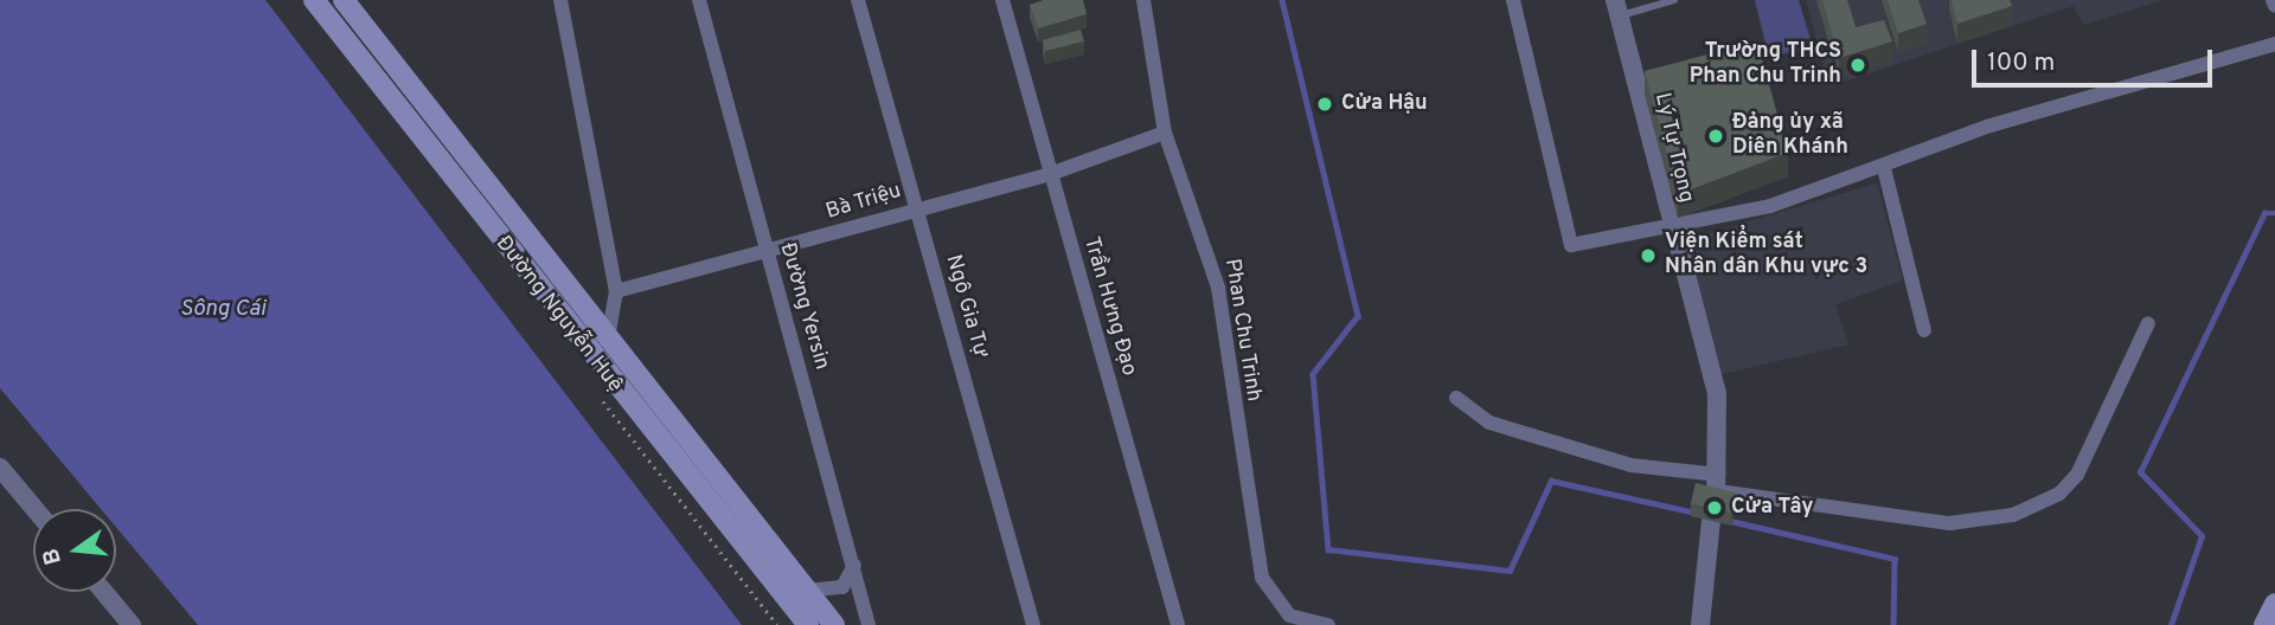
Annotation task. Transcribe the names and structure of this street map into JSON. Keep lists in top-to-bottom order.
{
  "streets": {
    "main road": ["Đường Nguyễn Huệ"],
    "street": [
      "Lý Tự Trọng",
      "Bà Triệu",
      "Đường Yersin",
      "Ngô Gia Tự",
      "Trần Hưng Đạo",
      "Phan Chu Trinh"
    ]
  },
  "crossings": [
    ["Bà Triệu", "Đường Yersin"],
    ["Bà Triệu", "Ngô Gia Tự"],
    ["Bà Triệu", "Trần Hưng Đạo"],
    ["Bà Triệu", "Phan Chu Trinh"]
  ],
  "water": ["Sông Cái"],
  "places": [
    "Trường THCS Phan Chu Trinh",
    "Cửa Hậu",
    "Đảng ủy xã Diên Khánh",
    "Viện Kiểm sát Nhân dân Khu vực 3",
    "Cửa Tây"
  ],
  "scale_bar": "100 m",
  "north": "left"
}
